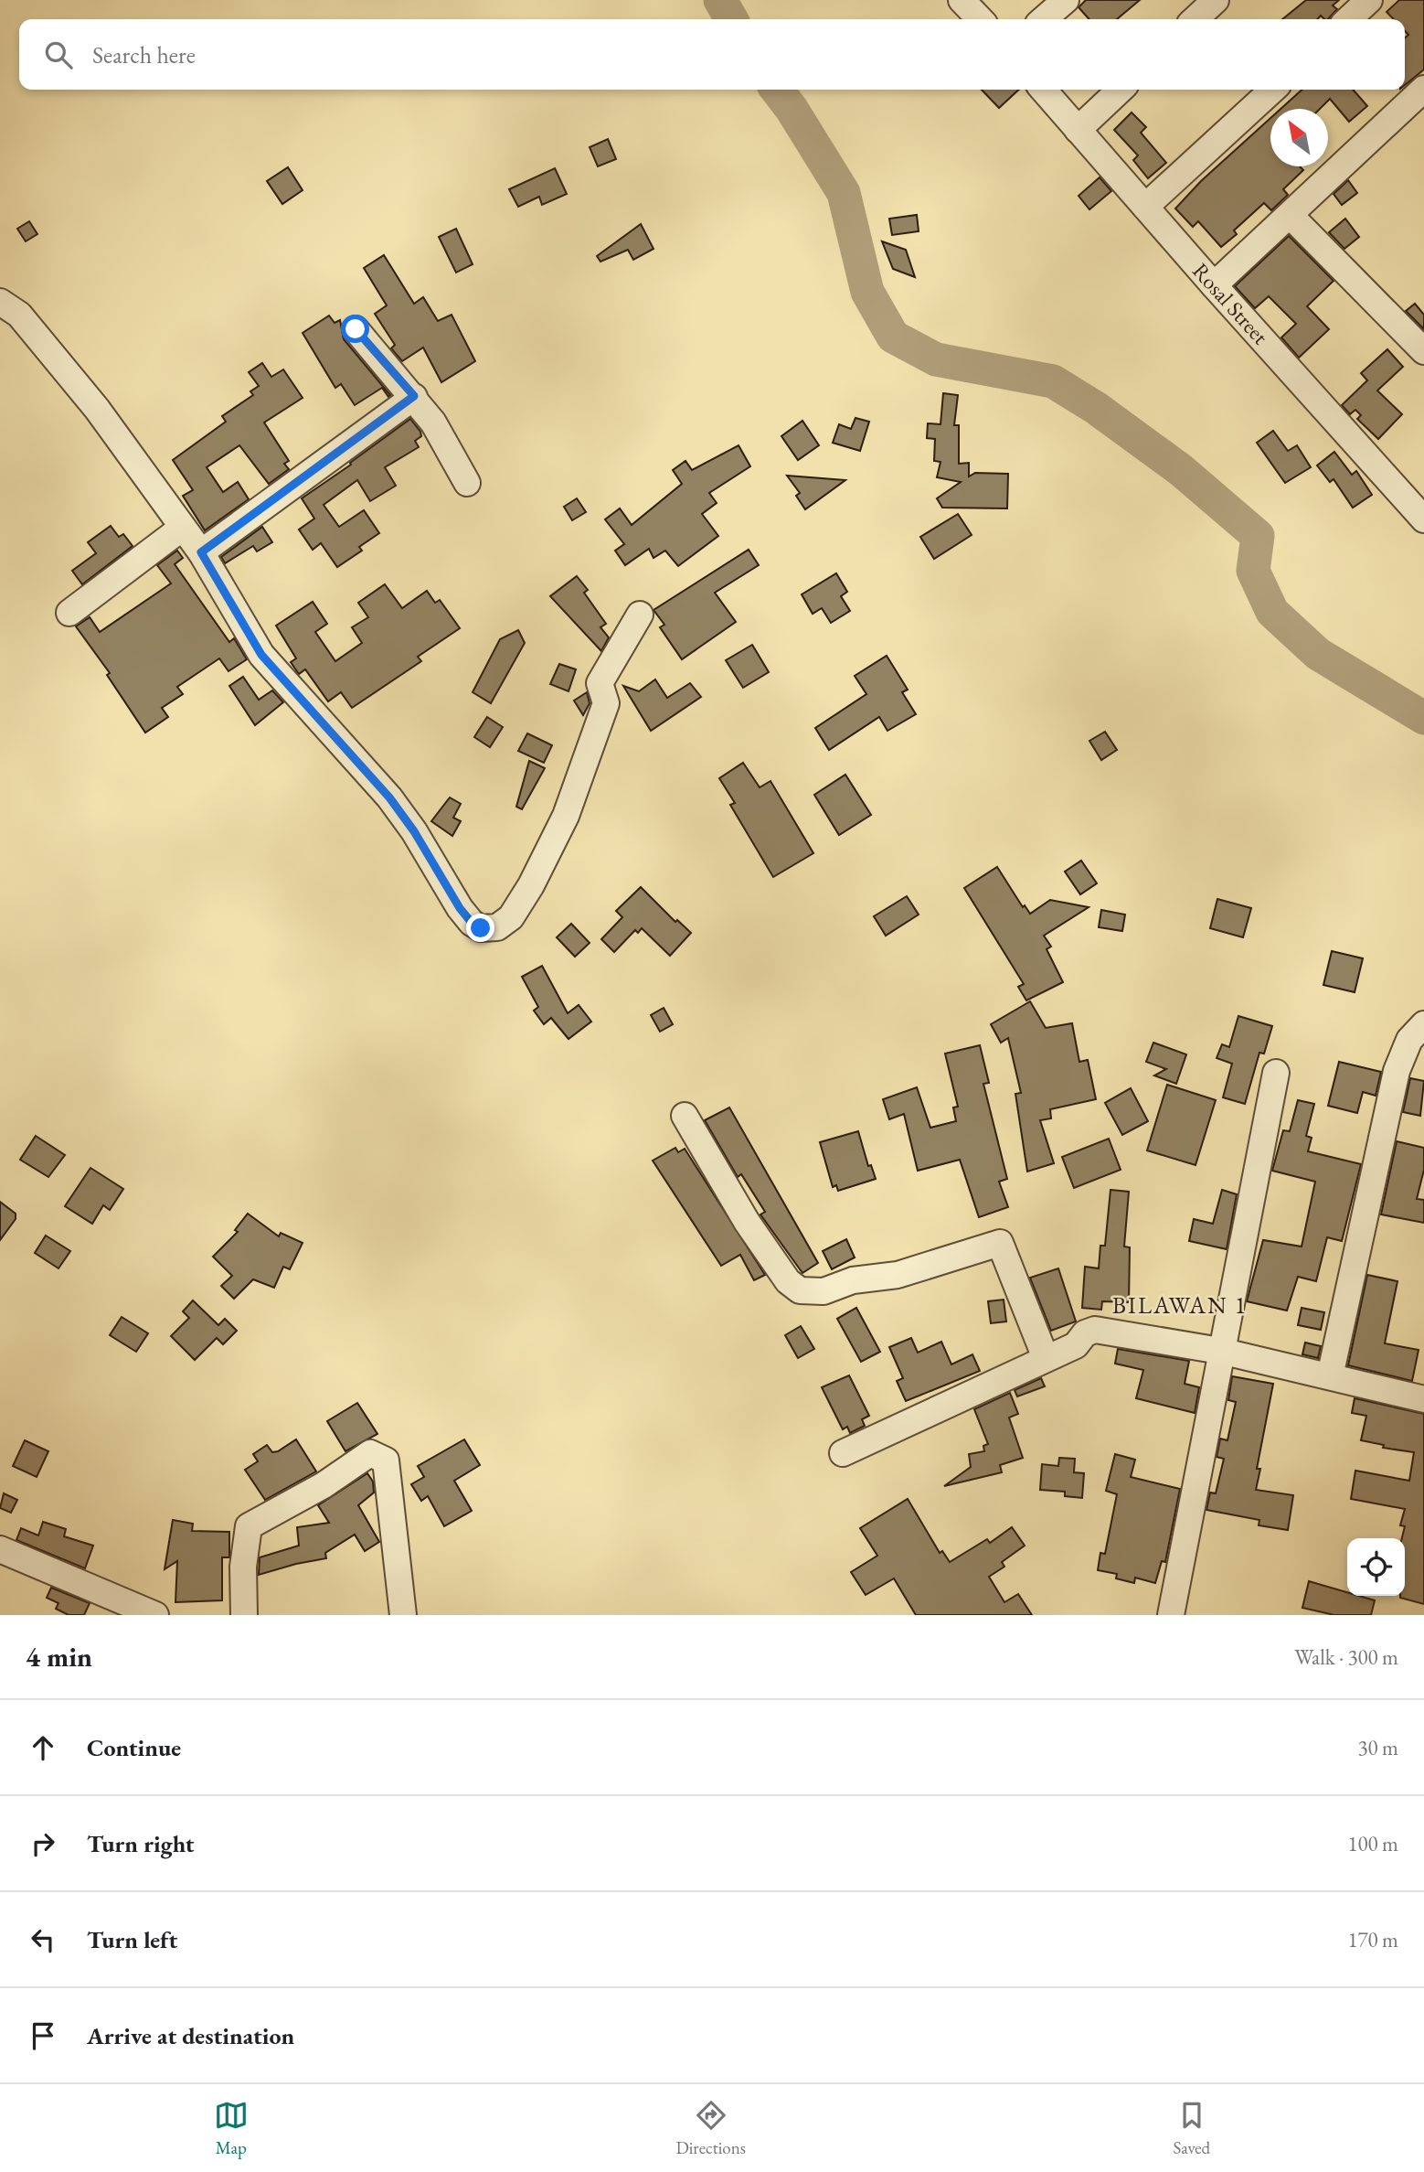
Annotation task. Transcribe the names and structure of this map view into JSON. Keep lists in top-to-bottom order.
{
  "streets": {
    "street": ["Rosal Street"]
  },
  "districts": ["BILAWAN 1"],
  "north": "top left",
  "page": {
    "search": "Search here",
    "heading": ["4 min", "Walk · 300 m"],
    "list": [
      ["Continue", "30 m"],
      ["Turn right", "100 m"],
      ["Turn left", "170 m"],
      "Arrive at destination"
    ],
    "nav": ["Map", "Directions", "Saved"]
  }
}
